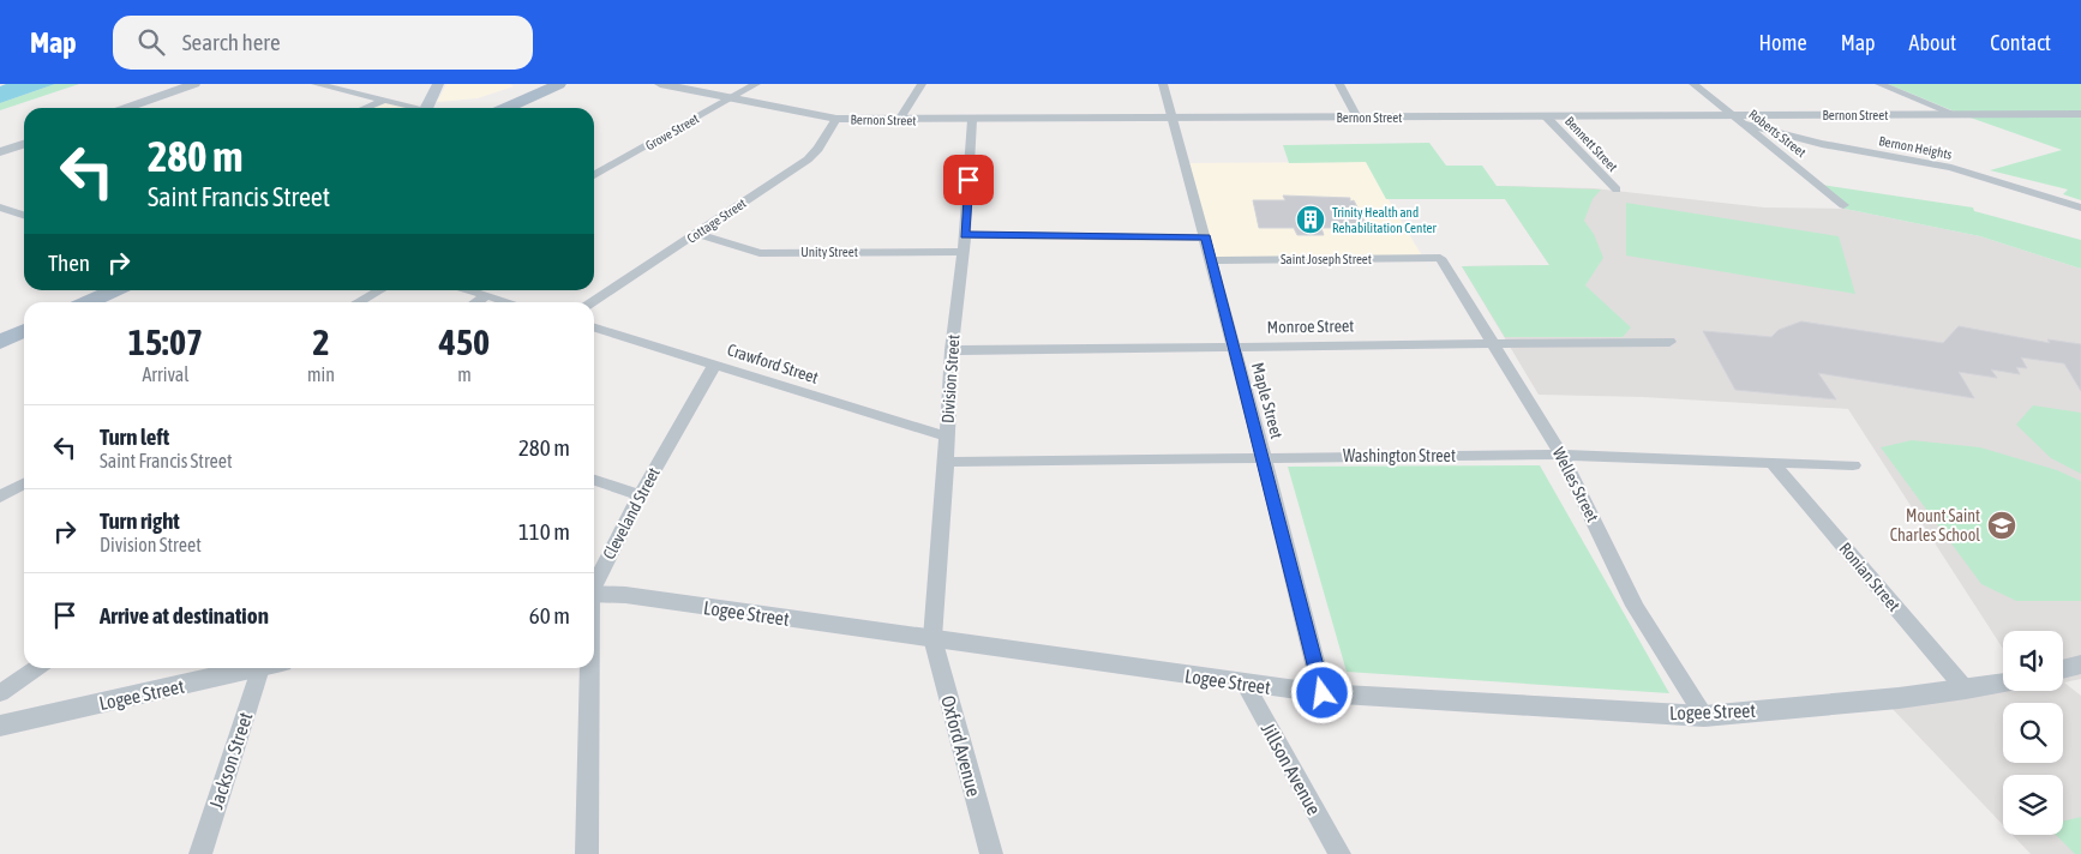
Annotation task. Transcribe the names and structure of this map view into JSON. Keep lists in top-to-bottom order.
{
  "streets": {
    "street": [
      "Bernon Street",
      "Grove Street",
      "Roberts Street",
      "Bennett Street",
      "Bernon Heights",
      "Cottage Street",
      "Unity Street",
      "Saint Joseph Street",
      "Monroe Street",
      "Crawford Street",
      "Division Street",
      "Maple Street",
      "Washington Street",
      "Welles Street",
      "Cleveland Street",
      "Ronian Street",
      "Logee Street",
      "Oxford Avenue",
      "Jackson Street",
      "Jillson Avenue"
    ]
  },
  "crossings": [
    ["Bernon Street", "Grove Street"],
    ["Bernon Street", "Roberts Street"],
    ["Bernon Street", "Bennett Street"],
    ["Bernon Street", "Bernon Heights"],
    ["Bernon Street", "Cottage Street"],
    ["Bernon Street", "Division Street"],
    ["Bernon Street", "Maple Street"],
    ["Roberts Street", "Bernon Heights"],
    ["Cottage Street", "Unity Street"],
    ["Unity Street", "Division Street"],
    ["Saint Joseph Street", "Maple Street"],
    ["Saint Joseph Street", "Welles Street"],
    ["Monroe Street", "Division Street"],
    ["Monroe Street", "Maple Street"],
    ["Monroe Street", "Welles Street"],
    ["Crawford Street", "Division Street"],
    ["Crawford Street", "Cleveland Street"],
    ["Division Street", "Washington Street"],
    ["Division Street", "Logee Street"],
    ["Division Street", "Oxford Avenue"],
    ["Maple Street", "Washington Street"],
    ["Maple Street", "Logee Street"],
    ["Washington Street", "Welles Street"],
    ["Washington Street", "Ronian Street"],
    ["Welles Street", "Logee Street"],
    ["Ronian Street", "Logee Street"],
    ["Logee Street", "Oxford Avenue"],
    ["Logee Street", "Jillson Avenue"]
  ],
  "places": {
    "building": ["Trinity Health and Rehabilitation Center"],
    "school or university": ["Mount Saint Charles School"]
  },
  "page": {
    "header": "Map",
    "search": "Search here",
    "nav": [
      "Home",
      "Map",
      "About",
      "Contact"
    ],
    "turn": ["280 m", "Saint Francis Street"],
    "then": "Then",
    "eta": [
      "15:07",
      "Arrival",
      "2",
      "min",
      "450",
      "m"
    ],
    "list": [
      {
        "name": "Turn left",
        "note": "Saint Francis Street",
        "value": "280 m"
      },
      {
        "name": "Turn right",
        "note": "Division Street",
        "value": "110 m"
      },
      {
        "name": "Arrive at destination",
        "value": "60 m"
      }
    ]
  }
}
